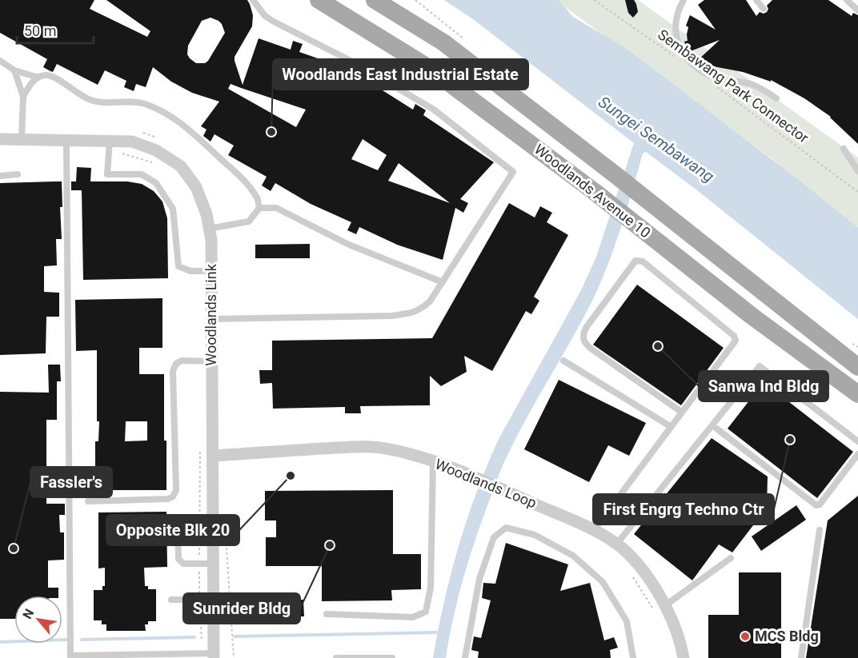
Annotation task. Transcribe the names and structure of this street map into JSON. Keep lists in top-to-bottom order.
{
  "streets": {
    "main road": ["Woodlands Avenue 10"],
    "street": ["Woodlands Link", "Woodlands Loop"],
    "path": ["Sembawang Park Connector"]
  },
  "crossings": [
    ["Woodlands Link", "Woodlands Loop"]
  ],
  "water": ["Sungei Sembawang"],
  "places": [
    "Woodlands East Industrial Estate",
    "Sanwa Ind Bldg",
    "First Engrg Techno Ctr",
    "Opposite Blk 20",
    "Sunrider Bldg",
    "Fassler's",
    "MCS Bldg"
  ],
  "scale_bar": "50 m",
  "north": "top left"
}
